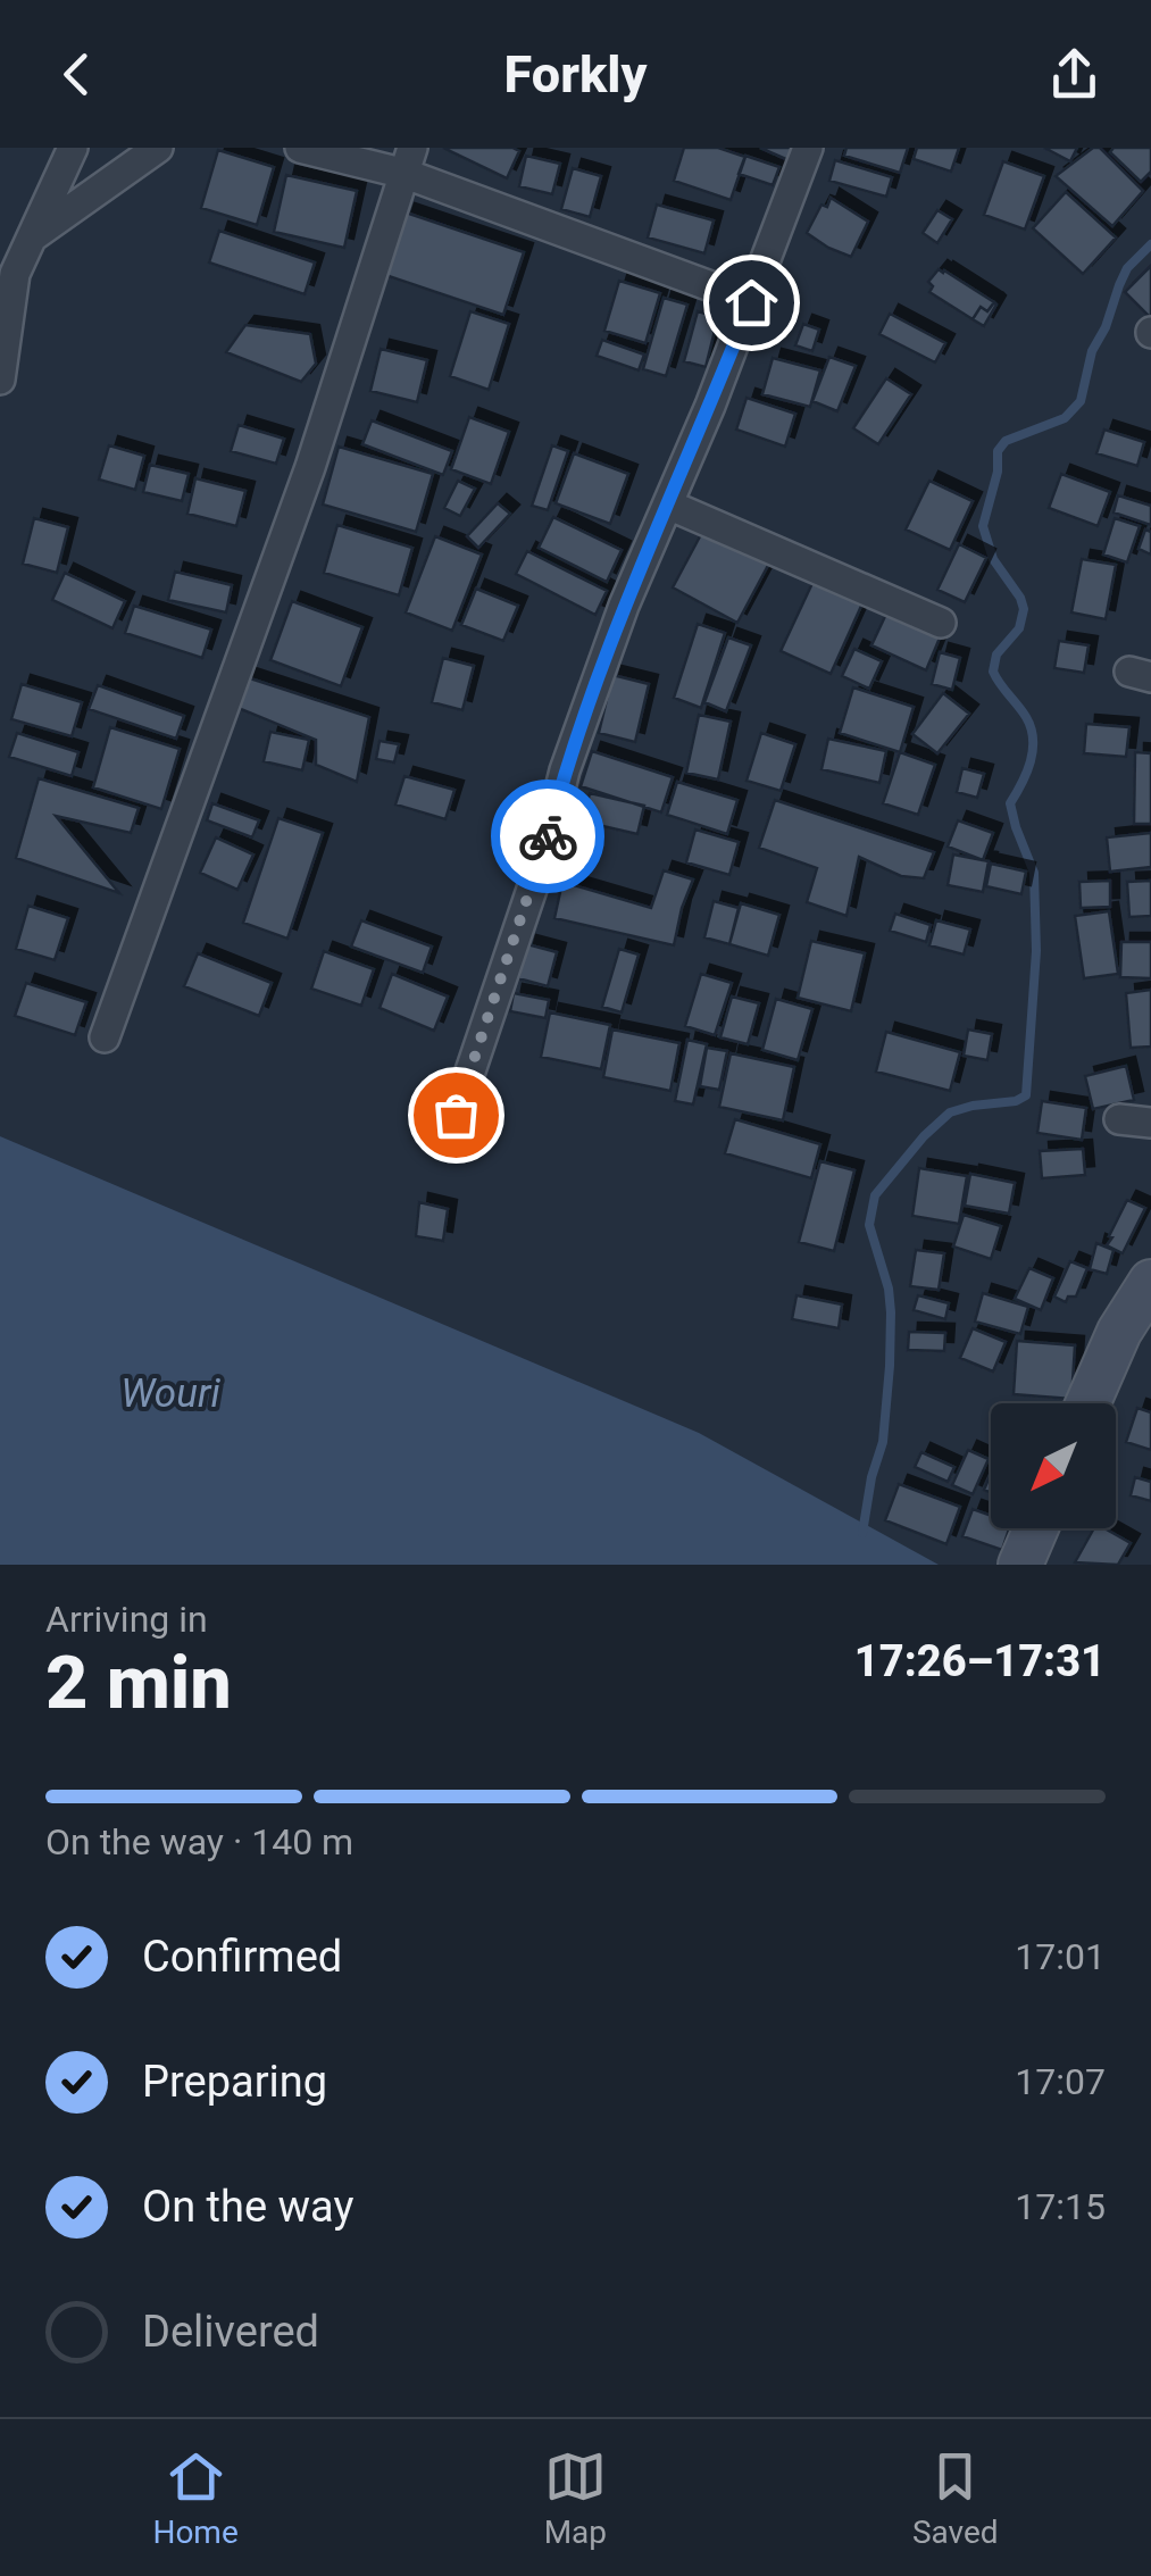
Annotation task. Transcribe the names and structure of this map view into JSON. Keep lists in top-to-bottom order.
{
  "water": ["Wouri"],
  "north": "bottom left",
  "page": {
    "header": "Forkly",
    "heading": ["2 min", "Arriving in", "17:26–17:31"],
    "bar": "On the way · 140 m",
    "list": [
      ["Confirmed", "17:01"],
      ["Preparing", "17:07"],
      ["On the way", "17:15"],
      "Delivered"
    ],
    "tabs": ["Home", "Map", "Saved"]
  }
}
